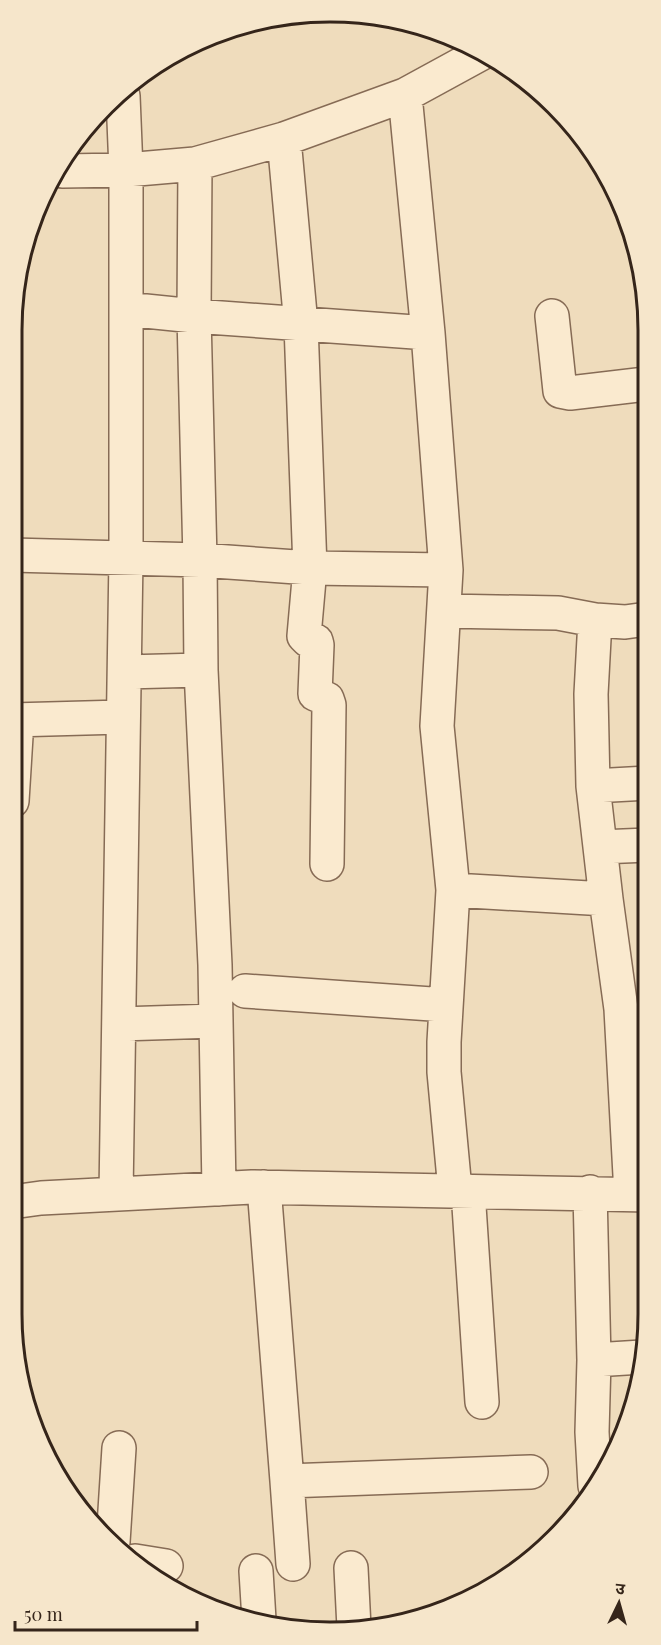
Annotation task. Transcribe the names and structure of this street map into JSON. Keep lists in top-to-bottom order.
{
  "scale_bar": "50 m",
  "north": "top"
}
